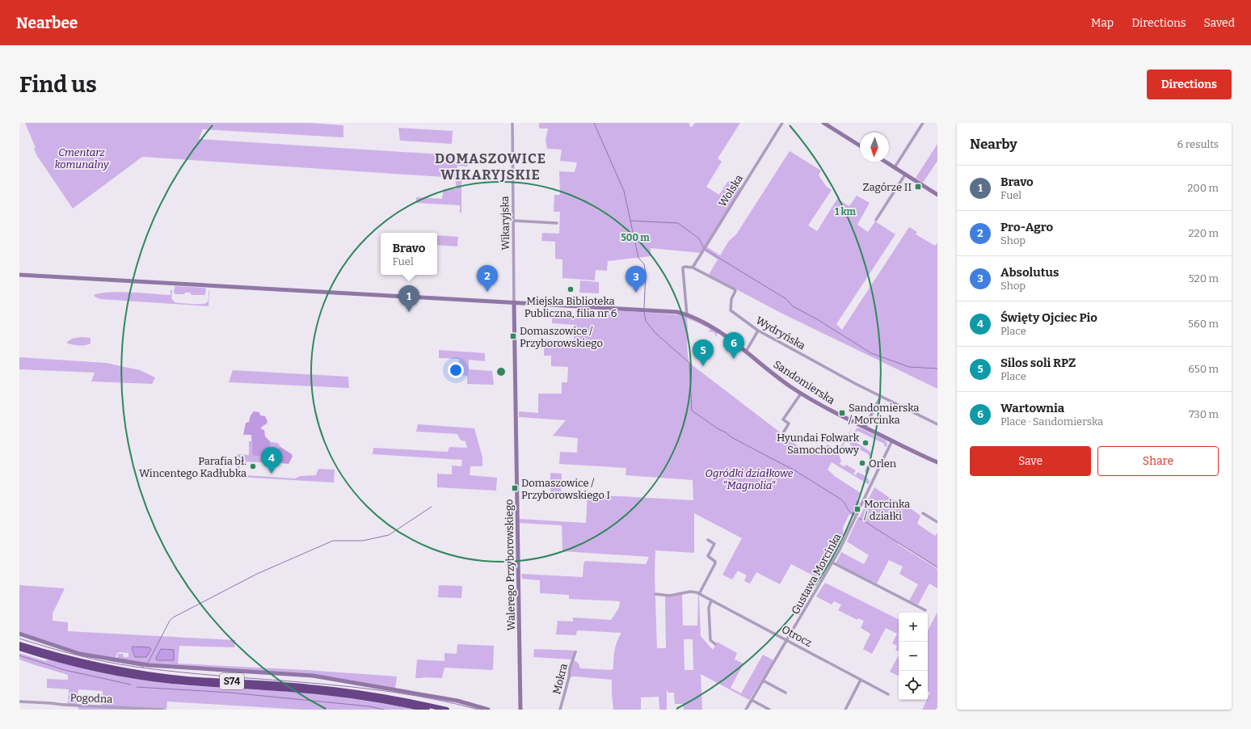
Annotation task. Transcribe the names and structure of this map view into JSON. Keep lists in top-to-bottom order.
{
  "streets": {
    "highway": ["S74"],
    "street": [
      "Wolska",
      "Wikaryjska",
      "Wydryńska",
      "Sandomierska",
      "Walerego Przyborowskiego",
      "Gustawa Morcinka",
      "Otrocz",
      "Mokra",
      "Pogodna"
    ]
  },
  "crossings": [
    ["Wolska", "Wydryńska"],
    ["Wikaryjska", "Sandomierska"],
    ["Wikaryjska", "Walerego Przyborowskiego"],
    ["Sandomierska", "Walerego Przyborowskiego"],
    ["Sandomierska", "Gustawa Morcinka"],
    ["Gustawa Morcinka", "Otrocz"]
  ],
  "districts": ["DOMASZOWICE WIKARYJSKIE"],
  "parks": ["Cmentarz komunalny", "Ogródki działkowe \"Magnolia\""],
  "places": {
    "transit": [
      "Zagórze II",
      "Domaszowice / Przyborowskiego",
      "Sandomierska / Morcinka",
      "Domaszowice / Przyborowskiego I",
      "Morcinka / działki"
    ],
    "other": [
      "Miejska Biblioteka Publiczna, filia nr 6",
      "Hyundai Folwark Samochodowy",
      "Orlen",
      "Parafia bł. Wincentego Kadłubka"
    ]
  },
  "north": "bottom",
  "page": {
    "header": "Nearbee",
    "nav": ["Map", "Directions", "Saved"],
    "buttons": [
      "Directions",
      ["Save", "Share"]
    ],
    "title": "Find us",
    "heading": ["Nearby", "6 results"],
    "list": [
      {
        "mark": "1",
        "name": "Bravo",
        "note": "Fuel",
        "value": "200 m"
      },
      {
        "mark": "2",
        "name": "Pro-Agro",
        "note": "Shop",
        "value": "220 m"
      },
      {
        "mark": "3",
        "name": "Absolutus",
        "note": "Shop",
        "value": "520 m"
      },
      {
        "mark": "4",
        "name": "Święty Ojciec Pio",
        "note": "Place",
        "value": "560 m"
      },
      {
        "mark": "5",
        "name": "Silos soli RPZ",
        "note": "Place",
        "value": "650 m"
      },
      {
        "mark": "6",
        "name": "Wartownia",
        "note": "Place · Sandomierska",
        "value": "730 m"
      }
    ],
    "popup": ["Bravo", "Fuel"],
    "pins": [
      "2",
      "3",
      "1",
      "6",
      "5",
      "4"
    ],
    "map_buttons": ["+", "−"]
  },
  "rings": ["1 km", "500 m"]
}
